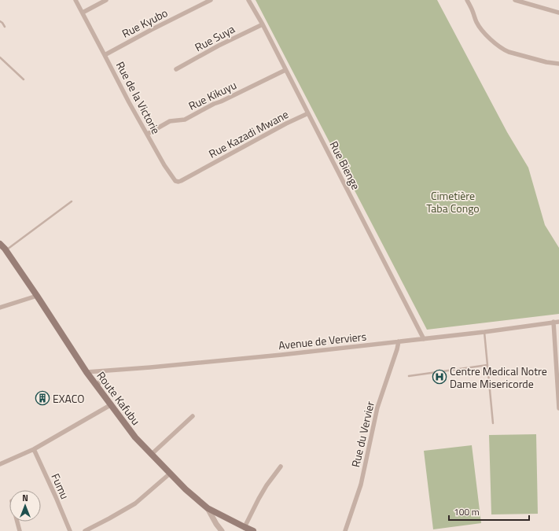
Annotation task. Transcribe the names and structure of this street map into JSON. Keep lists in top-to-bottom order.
{
  "streets": {
    "main road": ["Route Kafubu"],
    "street": [
      "Rue Kyubo",
      "Rue Suya",
      "Rue Kikuyu",
      "Rue de la Victorie",
      "Rue Kazadi Mwane",
      "Rue Bienge",
      "Avenue de Verviers",
      "Rue du Vervier",
      "Fumu"
    ]
  },
  "crossings": [
    ["Rue Kyubo", "Rue de la Victorie"],
    ["Rue Suya", "Rue Bienge"],
    ["Rue Kikuyu", "Rue de la Victorie"],
    ["Rue Kikuyu", "Rue Bienge"],
    ["Rue de la Victorie", "Rue Kazadi Mwane"],
    ["Rue Kazadi Mwane", "Rue Bienge"],
    ["Rue Bienge", "Avenue de Verviers"],
    ["Avenue de Verviers", "Route Kafubu"],
    ["Avenue de Verviers", "Rue du Vervier"]
  ],
  "parks": ["Cimetière Taba Congo"],
  "places": {
    "hospital": ["Centre Medical Notre Dame Misericorde"],
    "building": ["EXACO"]
  },
  "scale_bar": "100 m",
  "north": "top"
}
